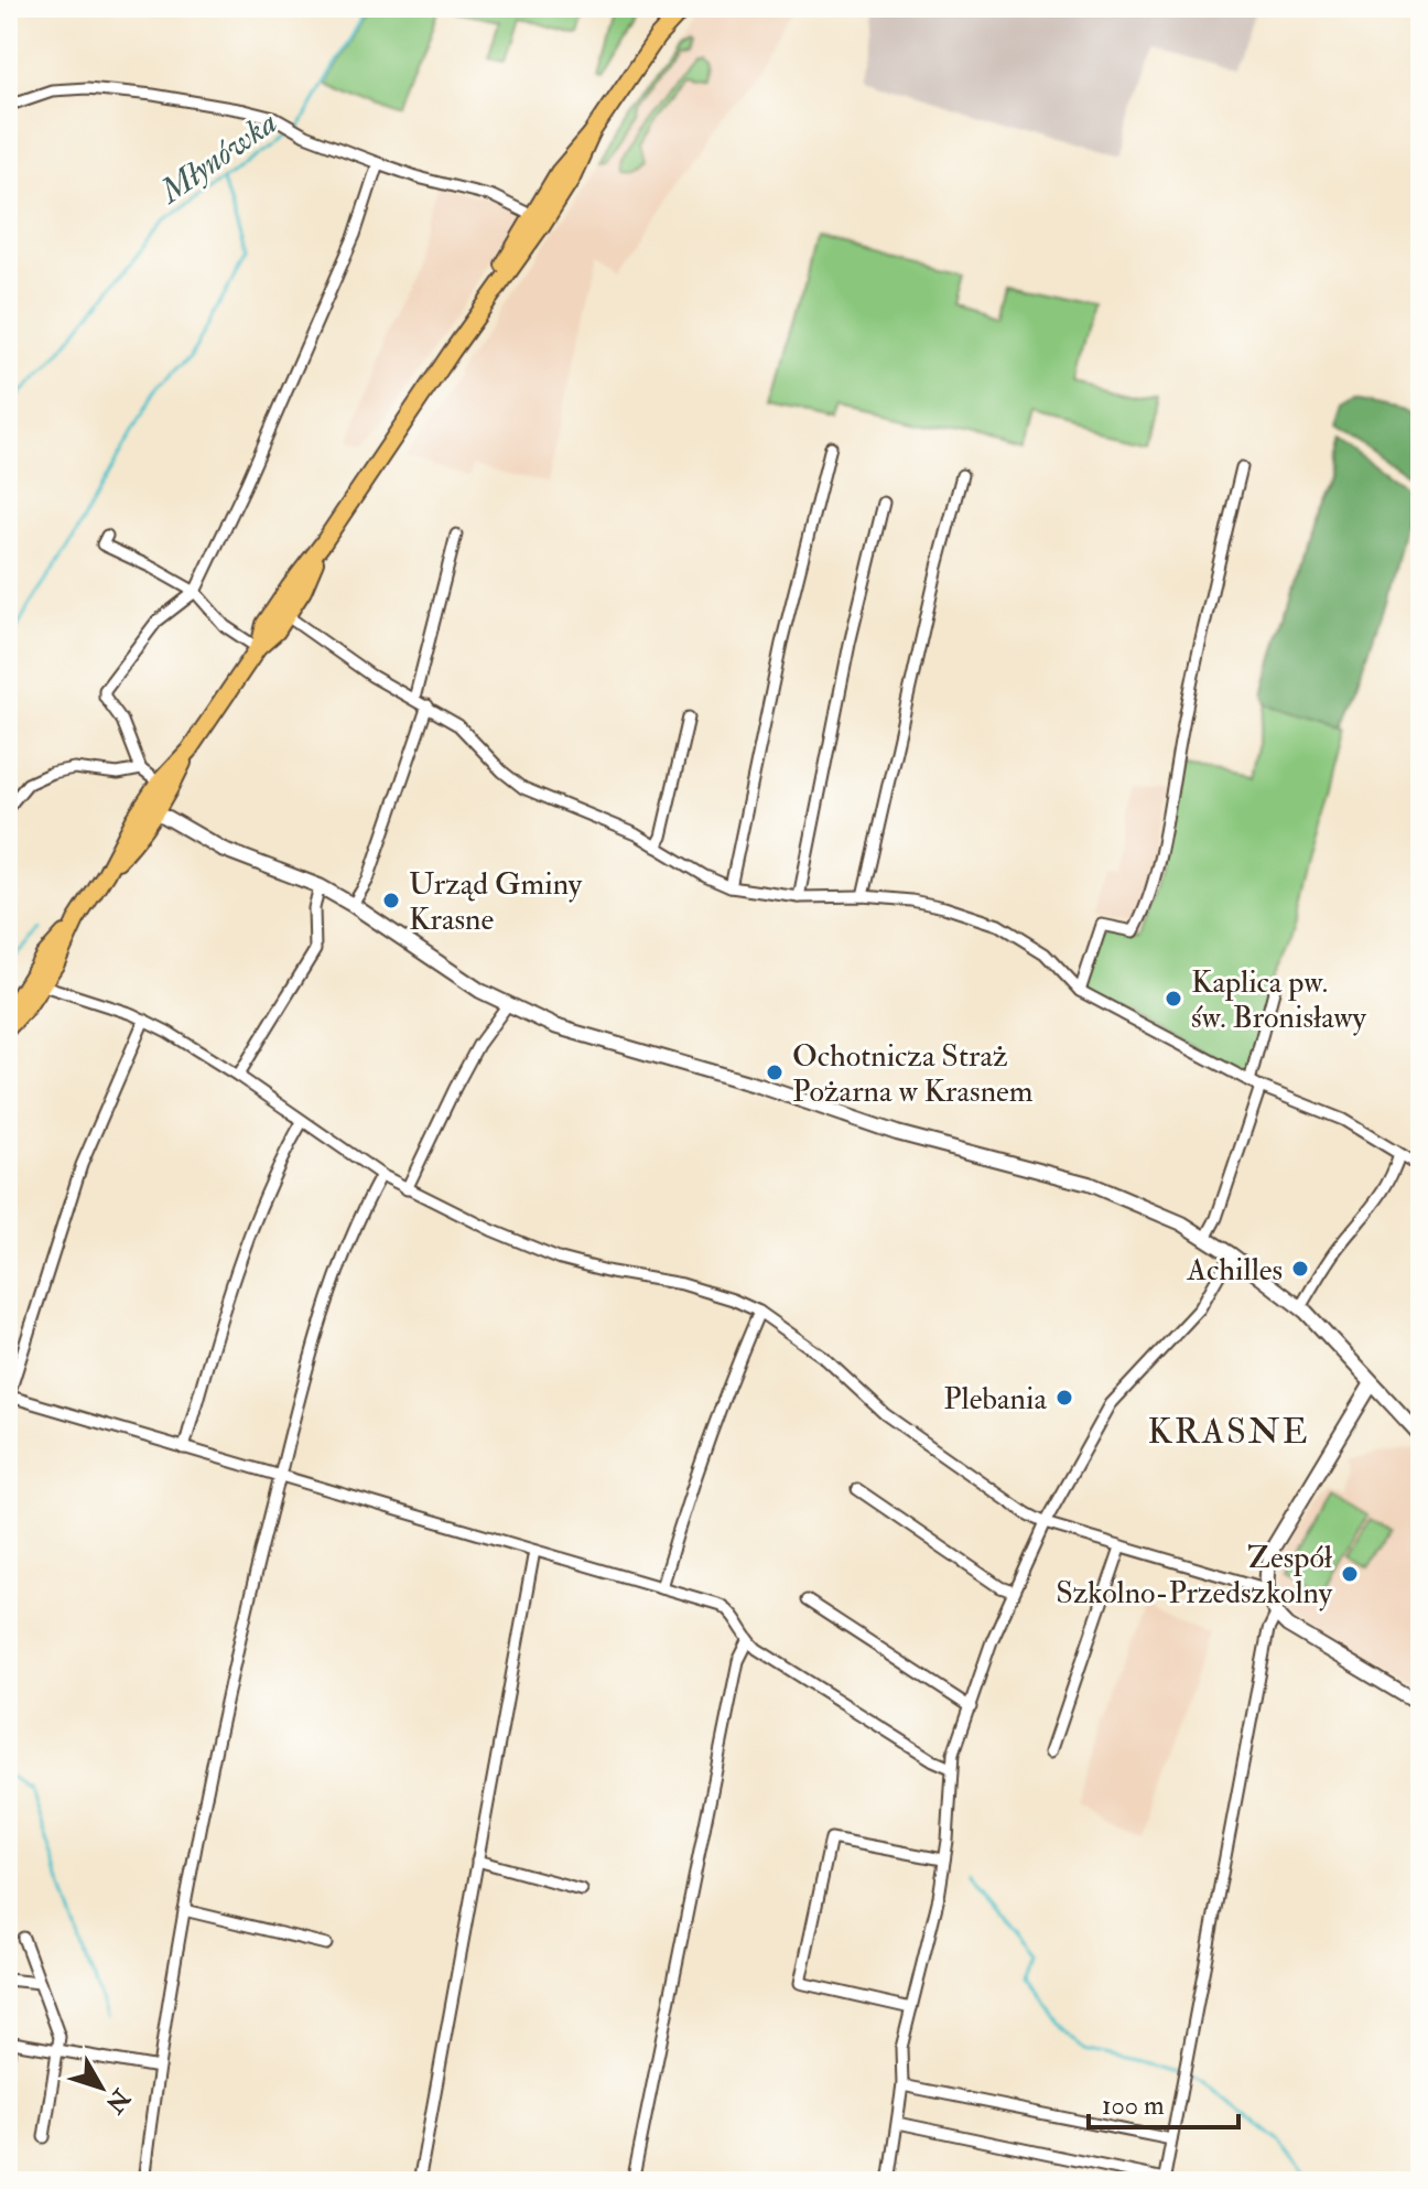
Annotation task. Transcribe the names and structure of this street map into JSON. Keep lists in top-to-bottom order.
{
  "districts": ["KRASNE"],
  "water": ["Młynówka"],
  "places": [
    "Urząd Gminy Krasne",
    "Kaplica pw. św. Bronisławy",
    "Ochotnicza Straż Pożarna w Krasnem",
    "Achilles",
    "Plebania",
    "Zespół Szkolno-Przedszkolny"
  ],
  "scale_bar": "100 m",
  "north": "bottom right"
}
